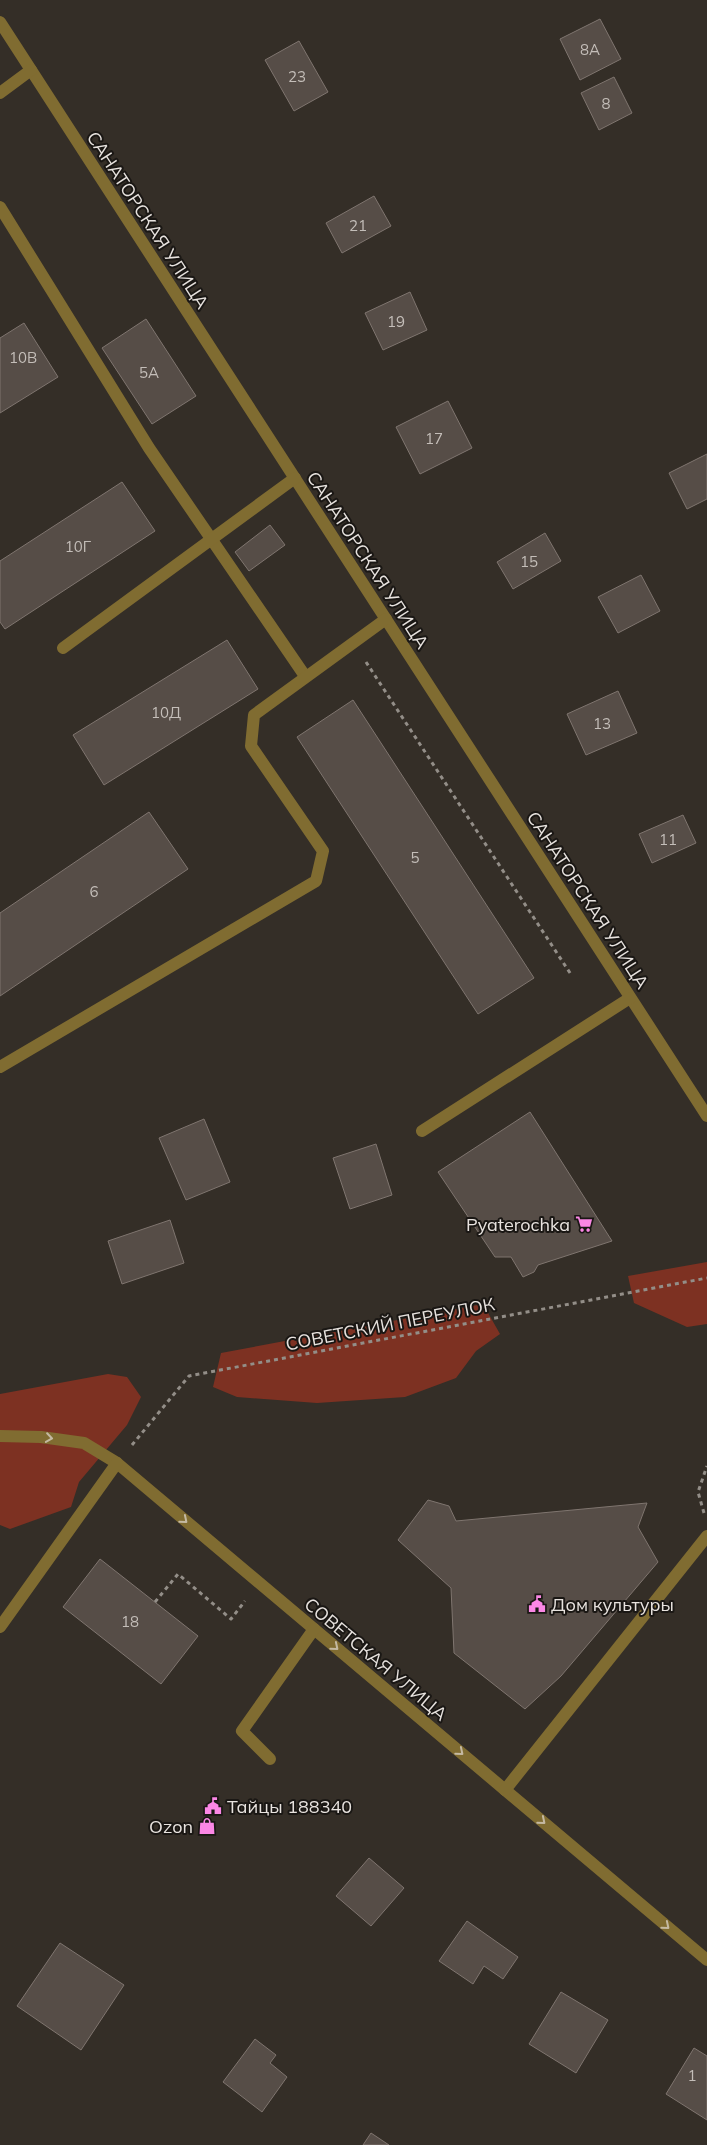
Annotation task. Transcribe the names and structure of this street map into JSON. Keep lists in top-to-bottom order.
{
  "streets": {
    "street": ["САНАТОРСКАЯ УЛИЦА", "СОВЕТСКАЯ УЛИЦА"],
    "path": ["СОВЕТСКИЙ ПЕРЕУЛОК"]
  },
  "crossings": [
    ["СОВЕТСКИЙ ПЕРЕУЛОК", "СОВЕТСКАЯ УЛИЦА"]
  ],
  "one_way": ["СОВЕТСКАЯ УЛИЦА"],
  "places": {
    "supermarket": ["Pyaterochka"],
    "public building": ["Дом культуры", "Тайцы 188340"],
    "shop": ["Ozon"]
  },
  "house_numbers": [
    "8А",
    "23",
    "8",
    "21",
    "19",
    "10В",
    "5А",
    "17",
    "10Г",
    "15",
    "10Д",
    "13",
    "11",
    "5",
    "6",
    "18",
    "1"
  ]
}
